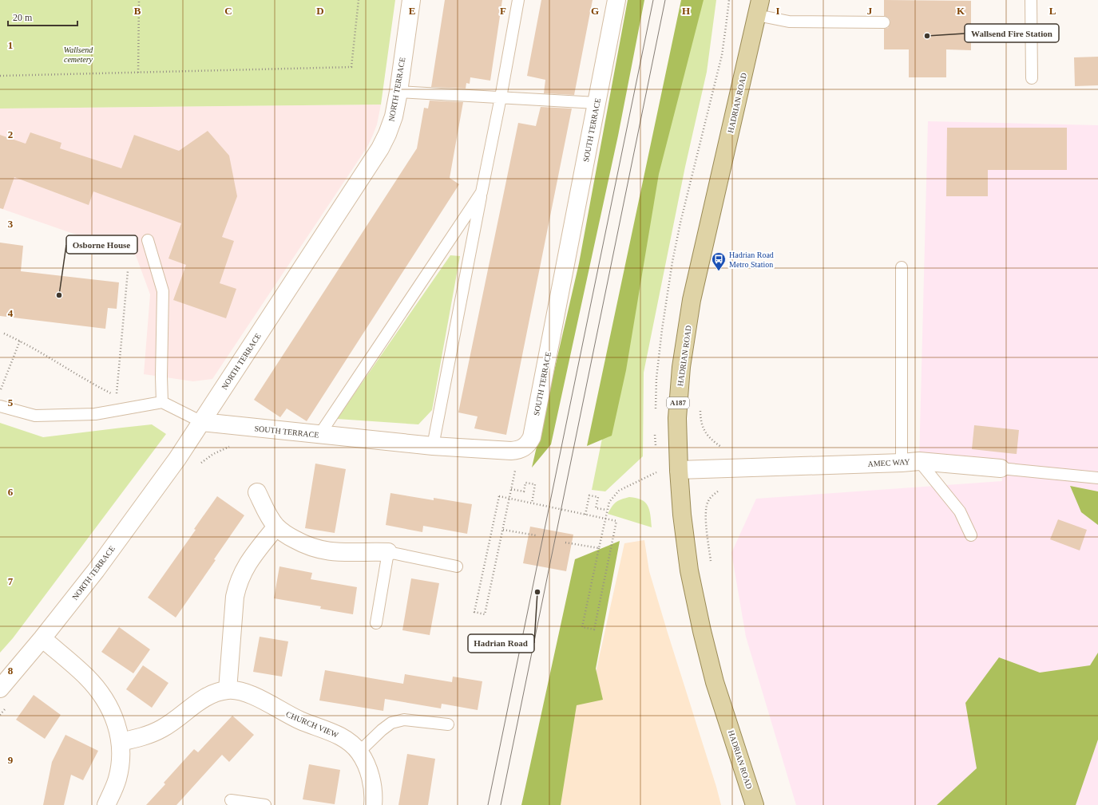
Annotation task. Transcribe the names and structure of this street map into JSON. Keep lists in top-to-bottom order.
{
  "streets": {
    "main road": ["HADRIAN ROAD", "A187"],
    "street": [
      "NORTH TERRACE",
      "SOUTH TERRACE",
      "AMEC WAY",
      "CHURCH VIEW"
    ]
  },
  "crossings": [
    ["NORTH TERRACE", "SOUTH TERRACE"],
    ["HADRIAN ROAD", "AMEC WAY"]
  ],
  "parks": ["Wallsend cemetery"],
  "places": {
    "other": ["Wallsend Fire Station", "Osborne House", "Hadrian Road"],
    "bus stop": ["Hadrian Road Metro Station"]
  },
  "scale_bar": "20 m",
  "grid": {
    "columns": [
      "B",
      "C",
      "D",
      "E",
      "F",
      "G",
      "H",
      "I",
      "J",
      "K",
      "L"
    ],
    "rows": [
      "1",
      "2",
      "3",
      "4",
      "5",
      "6",
      "7",
      "8",
      "9"
    ]
  }
}
